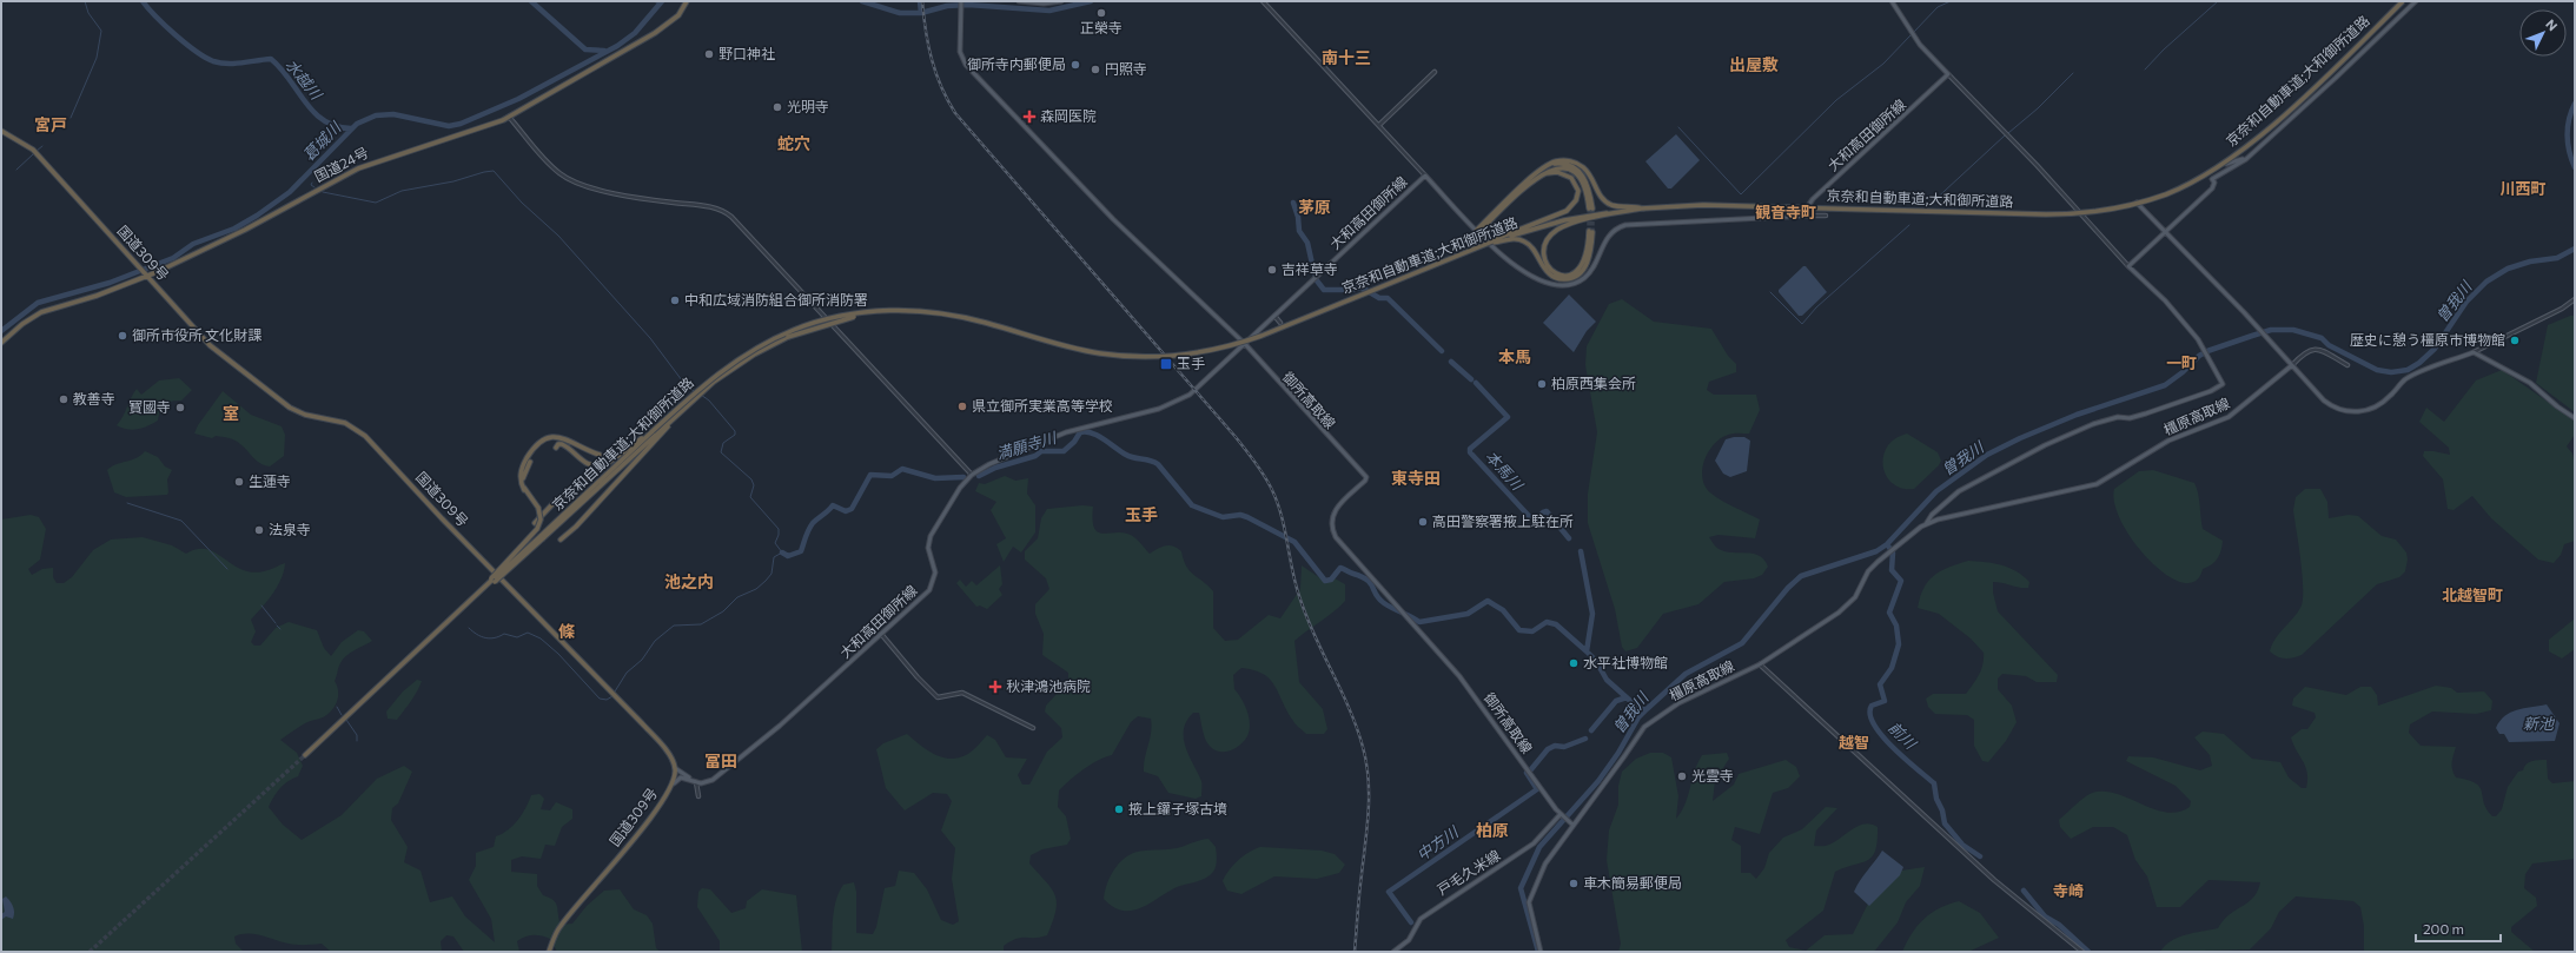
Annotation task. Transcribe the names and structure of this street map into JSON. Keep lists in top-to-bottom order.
{
  "streets": {
    "highway": ["京奈和自動車道;大和御所道路", "国道24号", "国道309号"],
    "main road": [
      "大和高田御所線",
      "御所高取線",
      "橿原高取線",
      "戸毛久米線"
    ]
  },
  "crossings": [
    ["大和高田御所線", "御所高取線"],
    ["国道24号", "国道309号"],
    ["御所高取線", "橿原高取線"],
    ["御所高取線", "戸毛久米線"]
  ],
  "districts": [
    "南十三",
    "出屋敷",
    "宮戸",
    "蛇穴",
    "川西町",
    "茅原",
    "観音寺町",
    "本馬",
    "一町",
    "室",
    "東寺田",
    "玉手",
    "池之内",
    "北越智町",
    "條",
    "越智",
    "冨田",
    "柏原",
    "寺崎"
  ],
  "water": [
    "水越川",
    "葛城川",
    "曽我川",
    "満願寺川",
    "本馬川",
    "新池",
    "前川",
    "中方川"
  ],
  "places": {
    "other": [
      "正榮寺",
      "野口神社",
      "御所寺内郵便局",
      "円照寺",
      "光明寺",
      "吉祥草寺",
      "中和広域消防組合御所消防署",
      "御所市役所 文化財課",
      "歴史に憩う橿原市博物館",
      "柏原西集会所",
      "教善寺",
      "県立御所実業高等学校",
      "寳國寺",
      "生蓮寺",
      "高田警察署掖上駐在所",
      "法泉寺",
      "水平社博物館",
      "光雲寺",
      "掖上鑵子塚古墳",
      "車木簡易郵便局"
    ],
    "health": ["森岡医院", "秋津鴻池病院"],
    "transit": ["玉手"]
  },
  "scale_bar": "200 m",
  "north": "top right"
}
